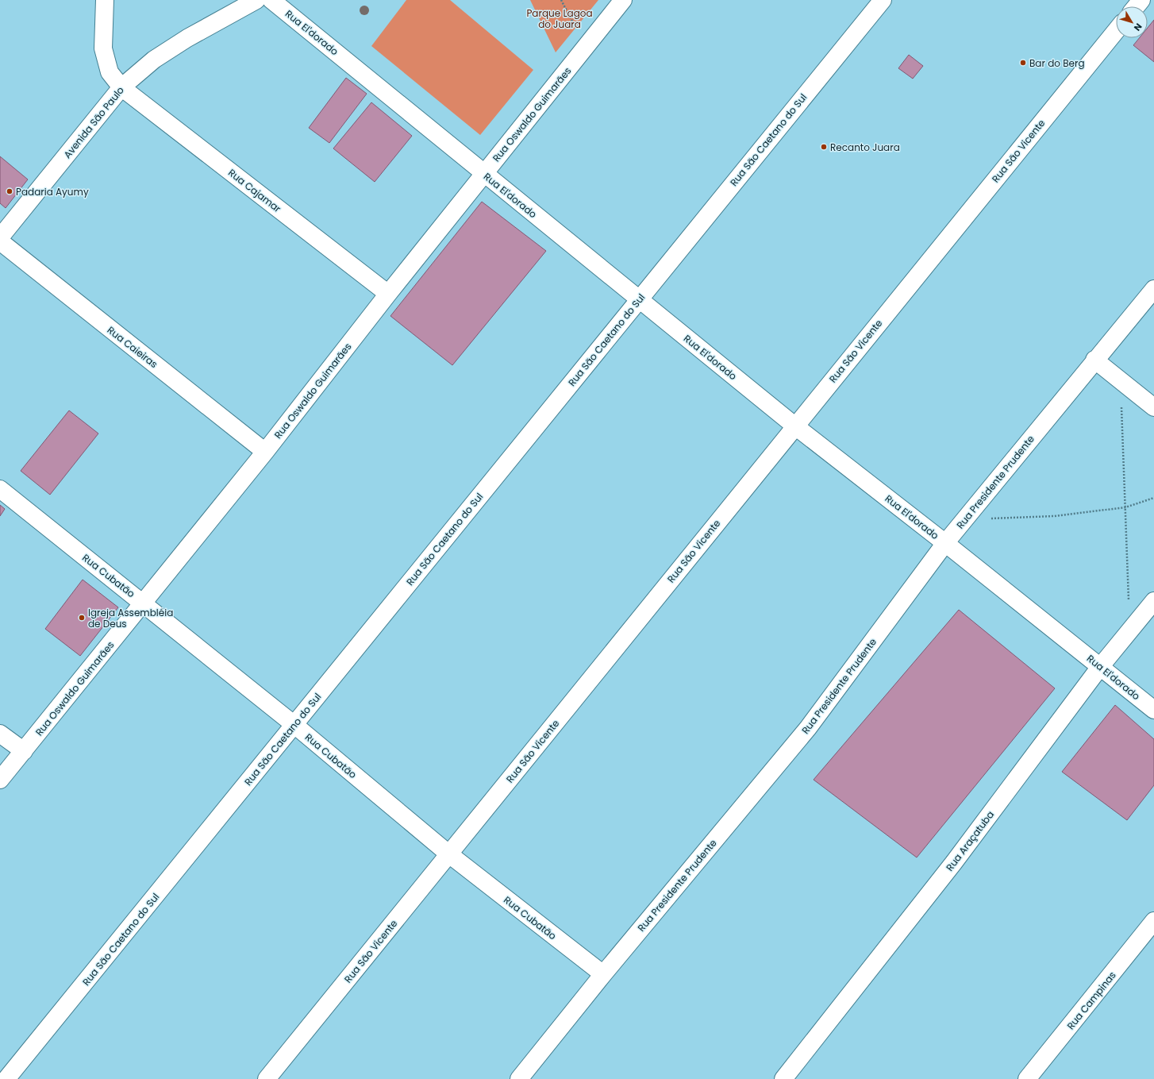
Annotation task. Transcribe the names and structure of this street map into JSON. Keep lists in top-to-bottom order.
{
  "streets": {
    "street": [
      "Rua El'dorado",
      "Rua Oswaldo Guimarães",
      "Avenida São Paulo",
      "Rua São Caetano do Sul",
      "Rua São Vicente",
      "Rua Cajamar",
      "Rua Caieiras",
      "Rua Presidente Prudente",
      "Rua Cubatão",
      "Rua Araçatuba",
      "Rua Campinas"
    ]
  },
  "crossings": [
    ["Rua El'dorado", "Rua Oswaldo Guimarães"],
    ["Rua El'dorado", "Rua São Caetano do Sul"],
    ["Rua El'dorado", "Rua São Vicente"],
    ["Rua El'dorado", "Rua Presidente Prudente"],
    ["Rua El'dorado", "Rua Araçatuba"],
    ["Rua Oswaldo Guimarães", "Rua Cajamar"],
    ["Rua Oswaldo Guimarães", "Rua Caieiras"],
    ["Rua Oswaldo Guimarães", "Rua Cubatão"],
    ["Avenida São Paulo", "Rua Cajamar"],
    ["Rua São Caetano do Sul", "Rua Cubatão"],
    ["Rua São Vicente", "Rua Cubatão"],
    ["Rua Presidente Prudente", "Rua Cubatão"]
  ],
  "parks": ["Parque Lagoa do Juara"],
  "places": [
    "Bar do Berg",
    "Recanto Juara",
    "Padaria Ayumy",
    "Igreja Assembléia de Deus"
  ],
  "north": "bottom right"
}
